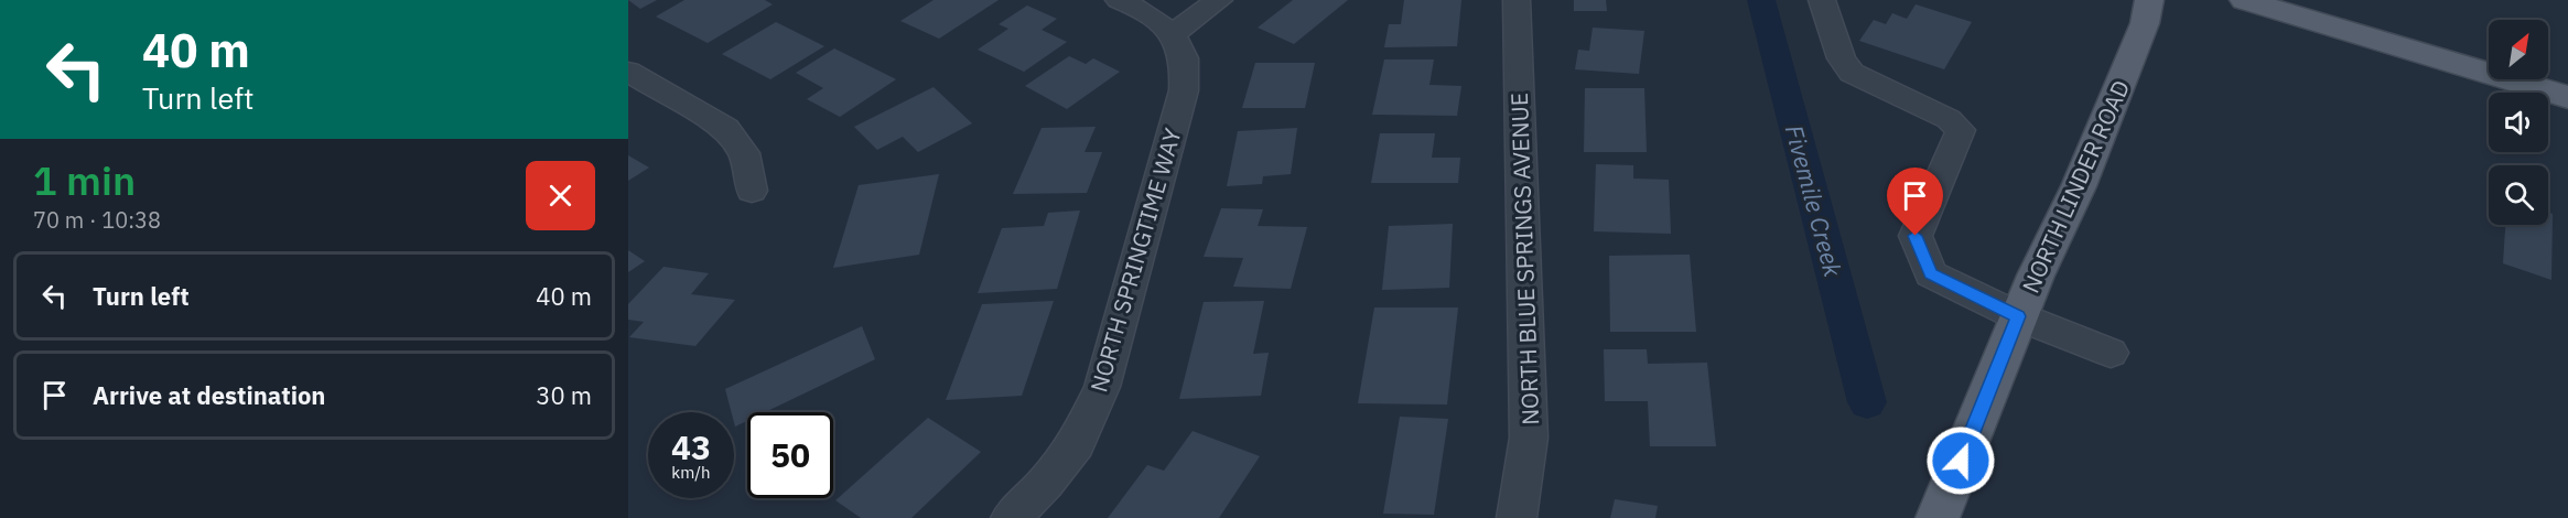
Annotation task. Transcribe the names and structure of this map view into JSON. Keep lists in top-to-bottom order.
{
  "streets": {
    "main road": ["NORTH LINDER ROAD"],
    "street": ["NORTH BLUE SPRINGS AVENUE", "NORTH SPRINGTIME WAY"]
  },
  "water": ["Fivemile Creek"],
  "north": "top right",
  "page": {
    "turn": ["40 m", "Turn left"],
    "heading": ["1 min", "70 m · 10:38"],
    "list": [
      {
        "name": "Turn left",
        "value": "40 m"
      },
      {
        "name": "Arrive at destination",
        "value": "30 m"
      }
    ],
    "speed": "43 km/h",
    "limit": "50"
  }
}
